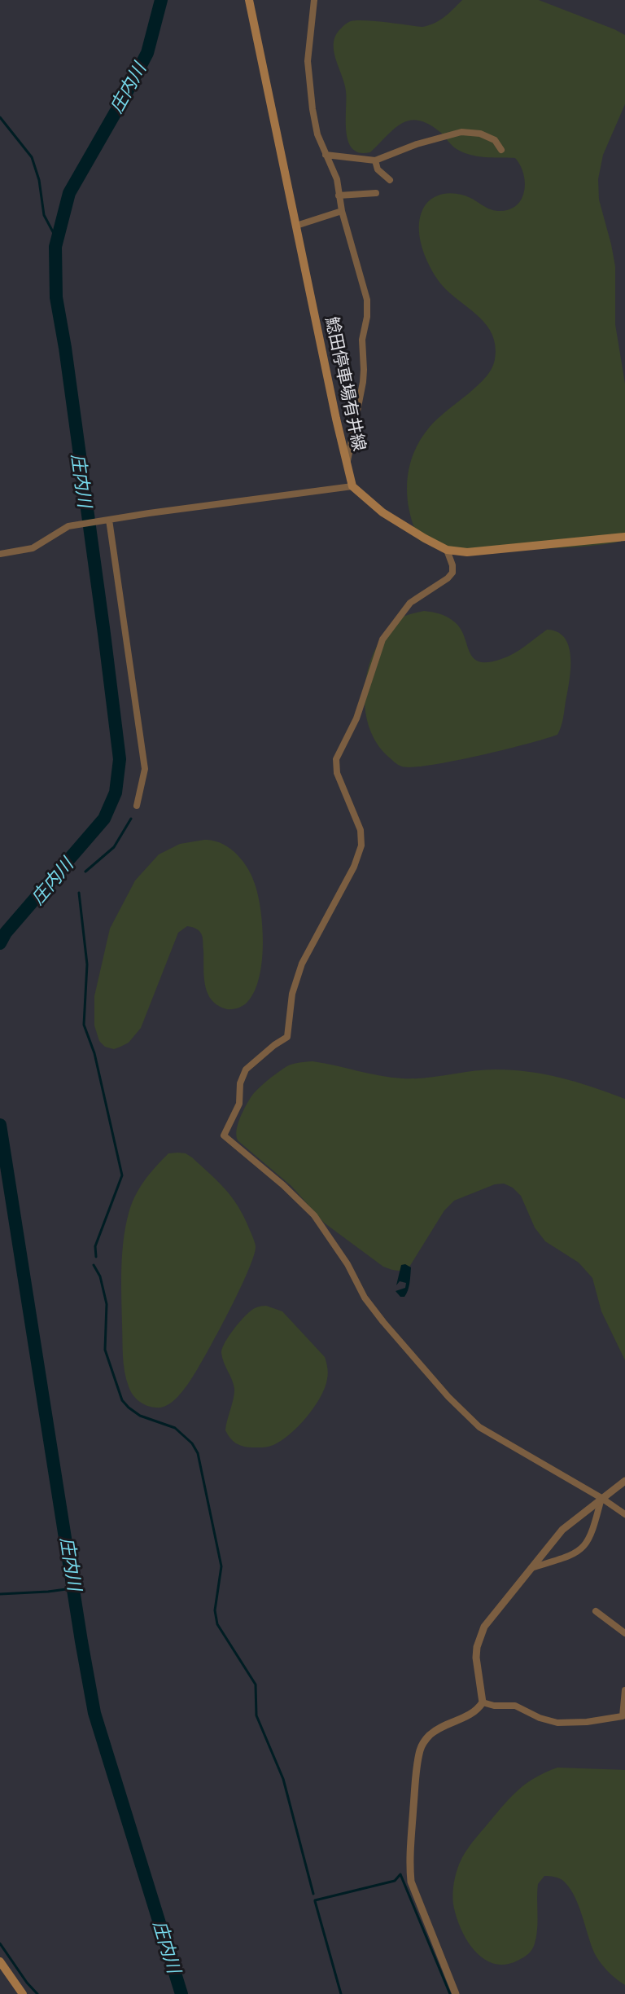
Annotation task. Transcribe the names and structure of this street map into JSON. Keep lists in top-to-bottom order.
{
  "streets": {
    "main road": ["鯰田停車場有井線"]
  },
  "water": ["庄内川"]
}
